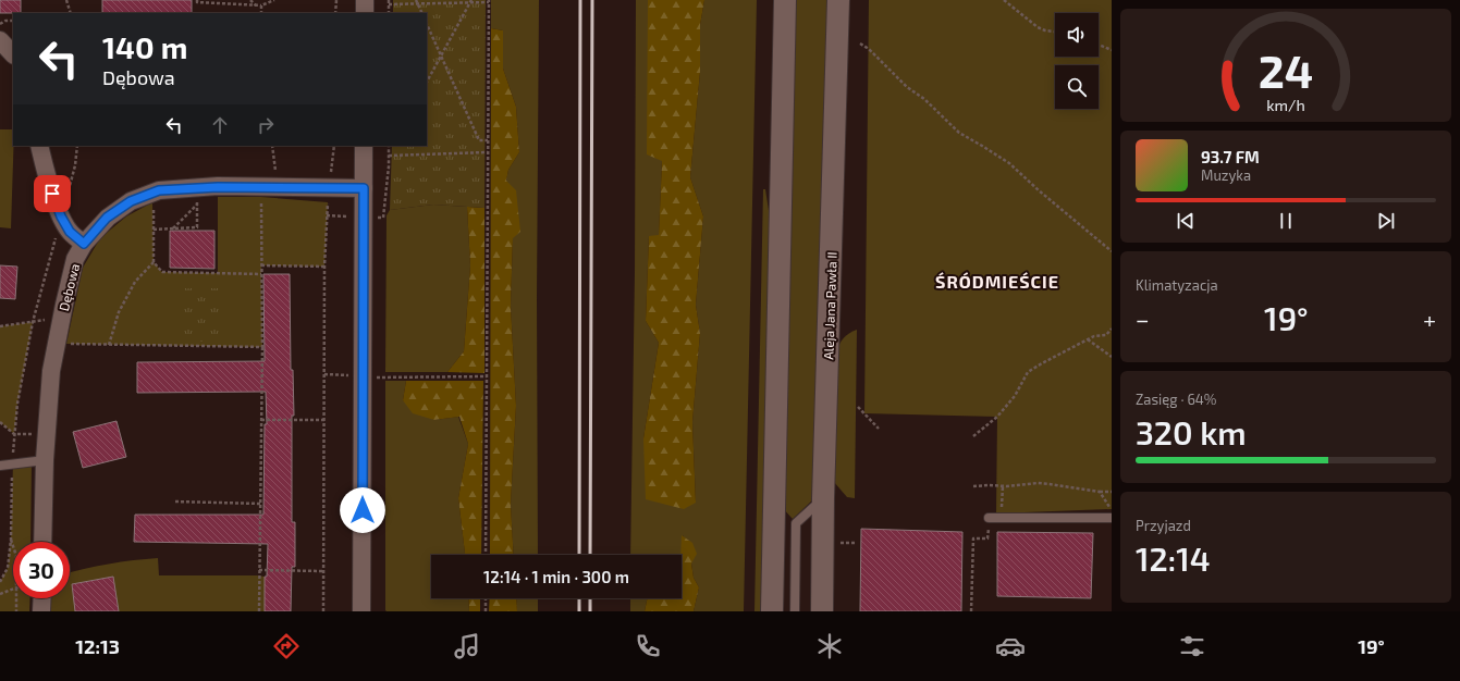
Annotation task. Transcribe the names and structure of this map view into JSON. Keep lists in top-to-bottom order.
{
  "streets": {
    "street": ["Dębowa", "Aleja Jana Pawła II"]
  },
  "districts": ["ŚRÓDMIEŚCIE"],
  "page": {
    "turn": ["140 m", "Dębowa"],
    "song": ["93.7 FM", "Muzyka"],
    "tile": [
      "Klimatyzacja",
      ["Zasięg · 64%", "320 km"],
      ["Przyjazd", "12:14"]
    ],
    "heat": ["−", "19°", "+"],
    "limit": "30",
    "trip": "12:14 · 1 min · 300 m",
    "tabs": ["12:13", "19°"],
    "gauge": ["24", "km/h"]
  }
}
